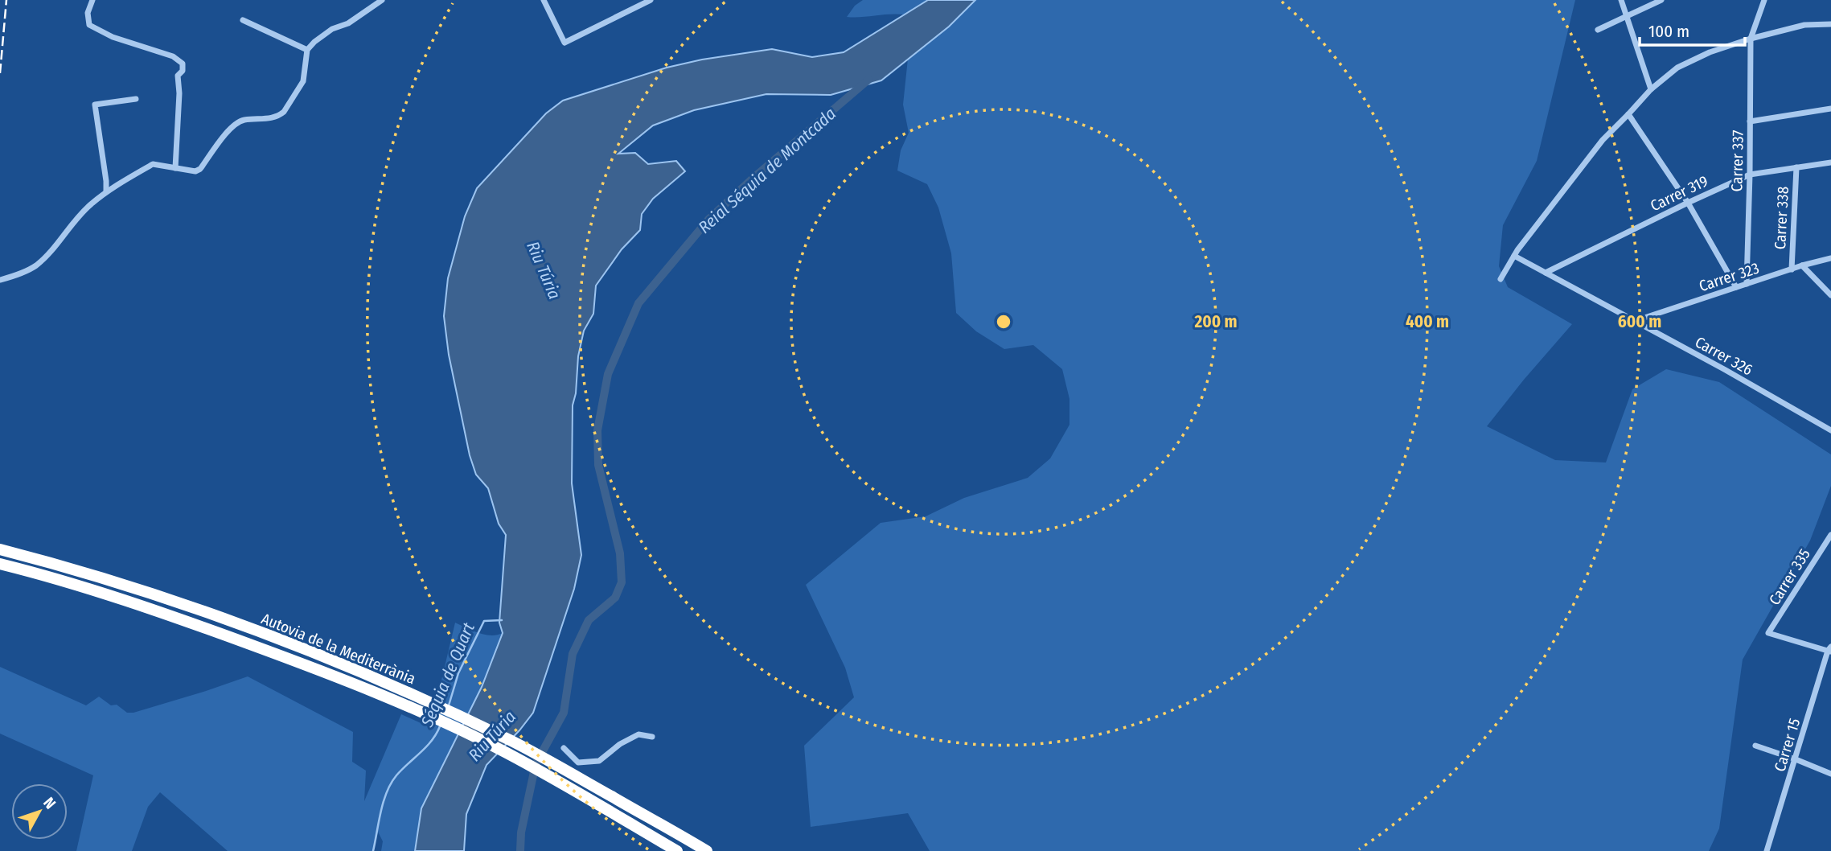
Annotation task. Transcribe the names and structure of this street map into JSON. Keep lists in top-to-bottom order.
{
  "streets": {
    "highway": ["Autovia de la Mediterrània"],
    "street": [
      "Carrer 337",
      "Carrer 319",
      "Carrer 338",
      "Carrer 323",
      "Carrer 326",
      "Carrer 335",
      "Carrer 15"
    ]
  },
  "crossings": [
    ["Carrer 337", "Carrer 319"],
    ["Carrer 337", "Carrer 323"],
    ["Carrer 319", "Carrer 338"],
    ["Carrer 319", "Carrer 326"],
    ["Carrer 338", "Carrer 323"],
    ["Carrer 323", "Carrer 326"],
    ["Carrer 335", "Carrer 15"]
  ],
  "water": ["Reial Séquia de Montcada", "Riu Túria", "Séquia de Quart"],
  "scale_bar": "100 m",
  "north": "top right",
  "rings": ["200 m", "400 m", "600 m"]
}
